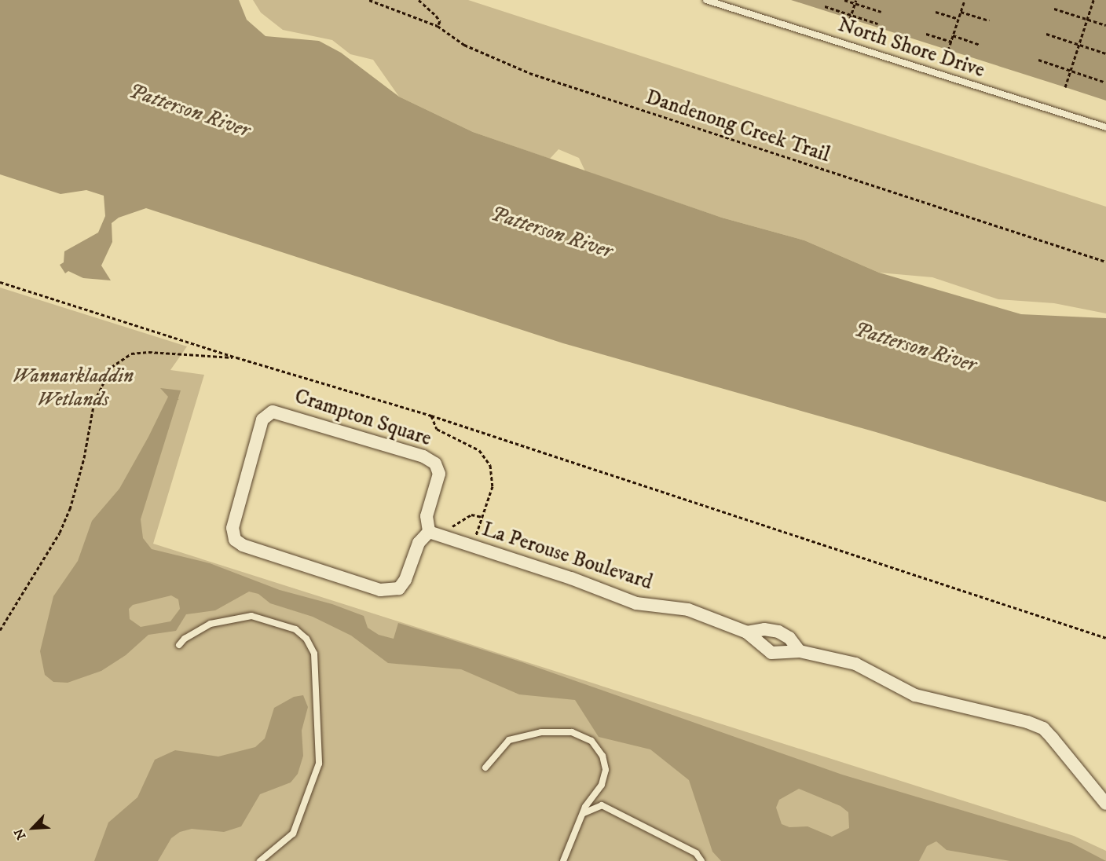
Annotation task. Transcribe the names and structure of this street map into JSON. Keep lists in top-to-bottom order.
{
  "streets": {
    "street": ["Crampton Square", "La Perouse Boulevard"],
    "lane": ["North Shore Drive"],
    "path": ["Dandenong Creek Trail"]
  },
  "crossings": [
    ["Crampton Square", "La Perouse Boulevard"]
  ],
  "water": ["Patterson River"],
  "parks": ["Wannarkladdin Wetlands"],
  "north": "bottom left"
}
